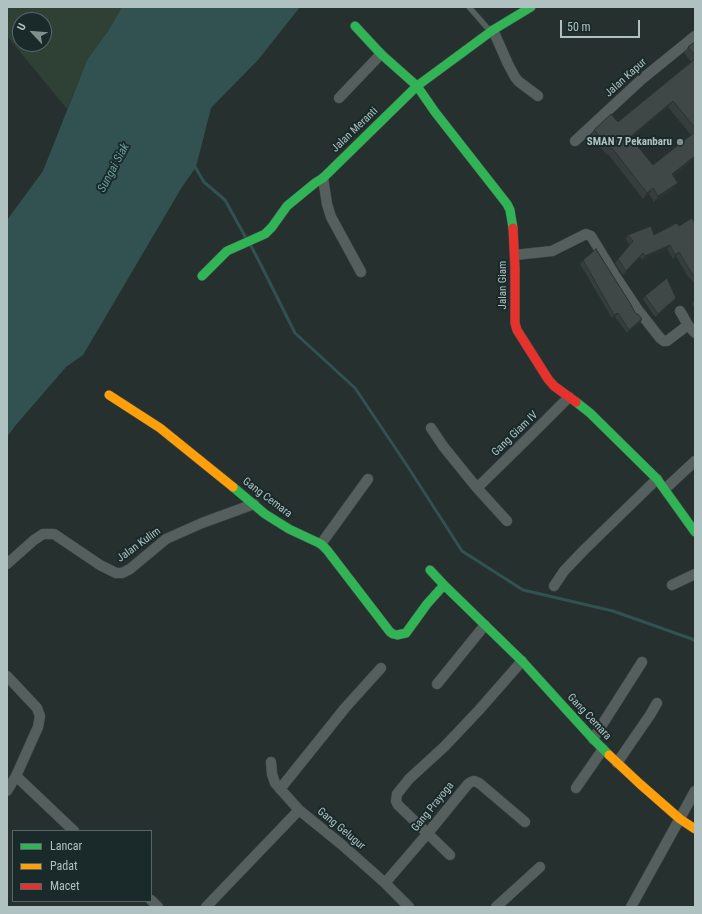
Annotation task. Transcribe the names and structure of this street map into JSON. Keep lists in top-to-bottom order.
{
  "streets": {
    "street": [
      "Jalan Kapur",
      "Jalan Meranti",
      "Jalan Giam",
      "Gang Giam IV",
      "Gang Cemara",
      "Jalan Kulim",
      "Gang Prayoga",
      "Gang Gelugur"
    ]
  },
  "crossings": [
    ["Jalan Meranti", "Jalan Giam"],
    ["Jalan Giam", "Gang Giam IV"],
    ["Gang Cemara", "Jalan Kulim"],
    ["Gang Prayoga", "Gang Gelugur"]
  ],
  "water": ["Sungai Siak"],
  "places": ["SMAN 7 Pekanbaru"],
  "legend": ["Lancar", "Padat", "Macet"],
  "scale_bar": "50 m",
  "north": "top left"
}
